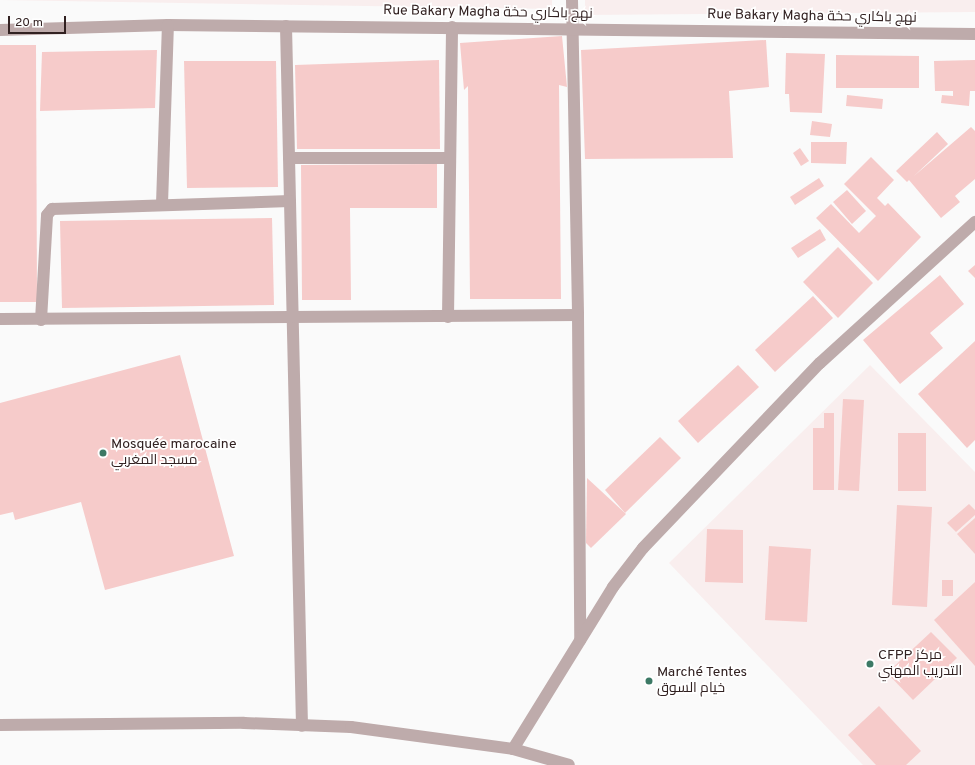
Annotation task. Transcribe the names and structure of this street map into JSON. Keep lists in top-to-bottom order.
{
  "streets": {
    "street": ["Rue Bakary Magha نهج باكاري حخة"]
  },
  "places": ["Mosquée marocaine مسجد المغربي", "CFPP مركز التدريب المهني", "Marché Tentes خيام السوق"],
  "scale_bar": "20 m"
}
